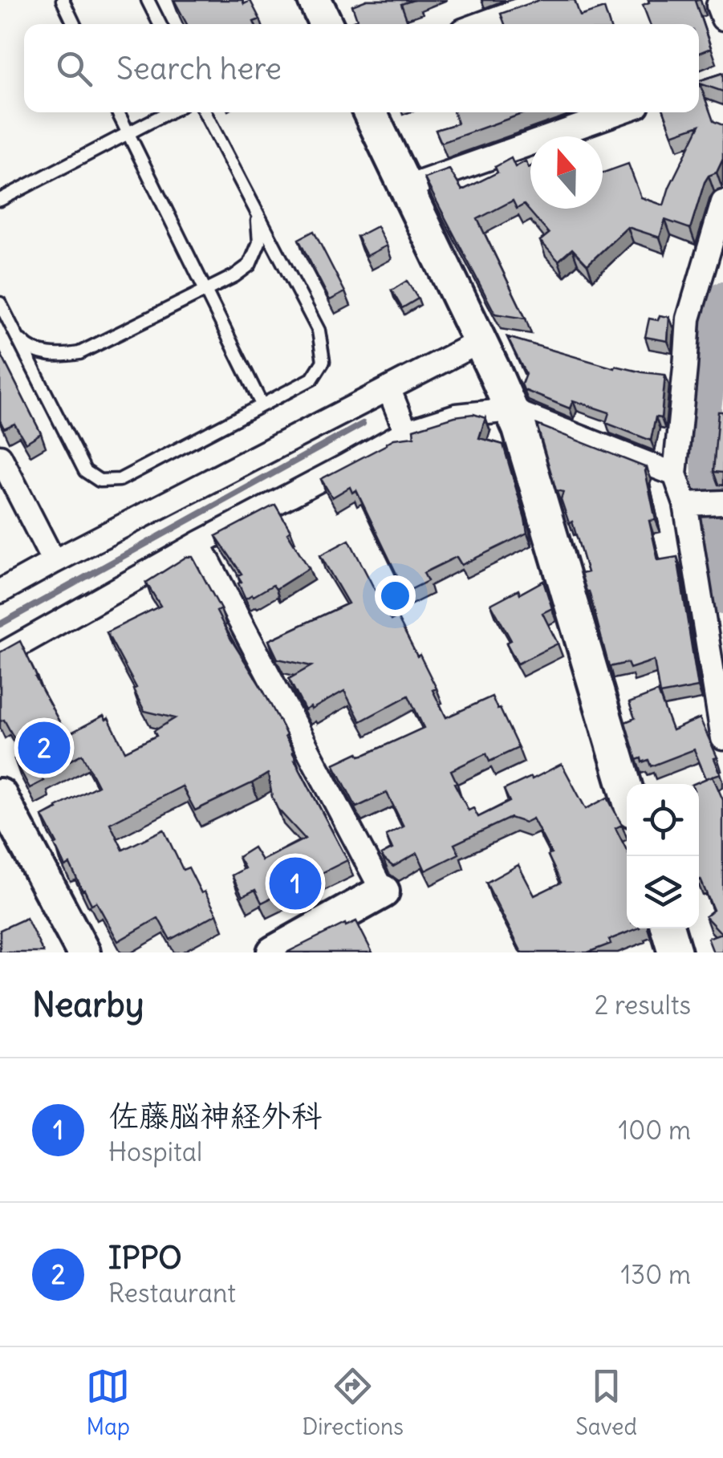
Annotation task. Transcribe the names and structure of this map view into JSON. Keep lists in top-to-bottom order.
{
  "north": "top",
  "page": {
    "search": "Search here",
    "pins": ["2", "1"],
    "heading": ["Nearby", "2 results"],
    "list": [
      {
        "mark": "1",
        "name": "佐藤脳神経外科",
        "note": "Hospital",
        "value": "100 m"
      },
      {
        "mark": "2",
        "name": "IPPO",
        "note": "Restaurant",
        "value": "130 m"
      }
    ],
    "nav": ["Map", "Directions", "Saved"]
  }
}
